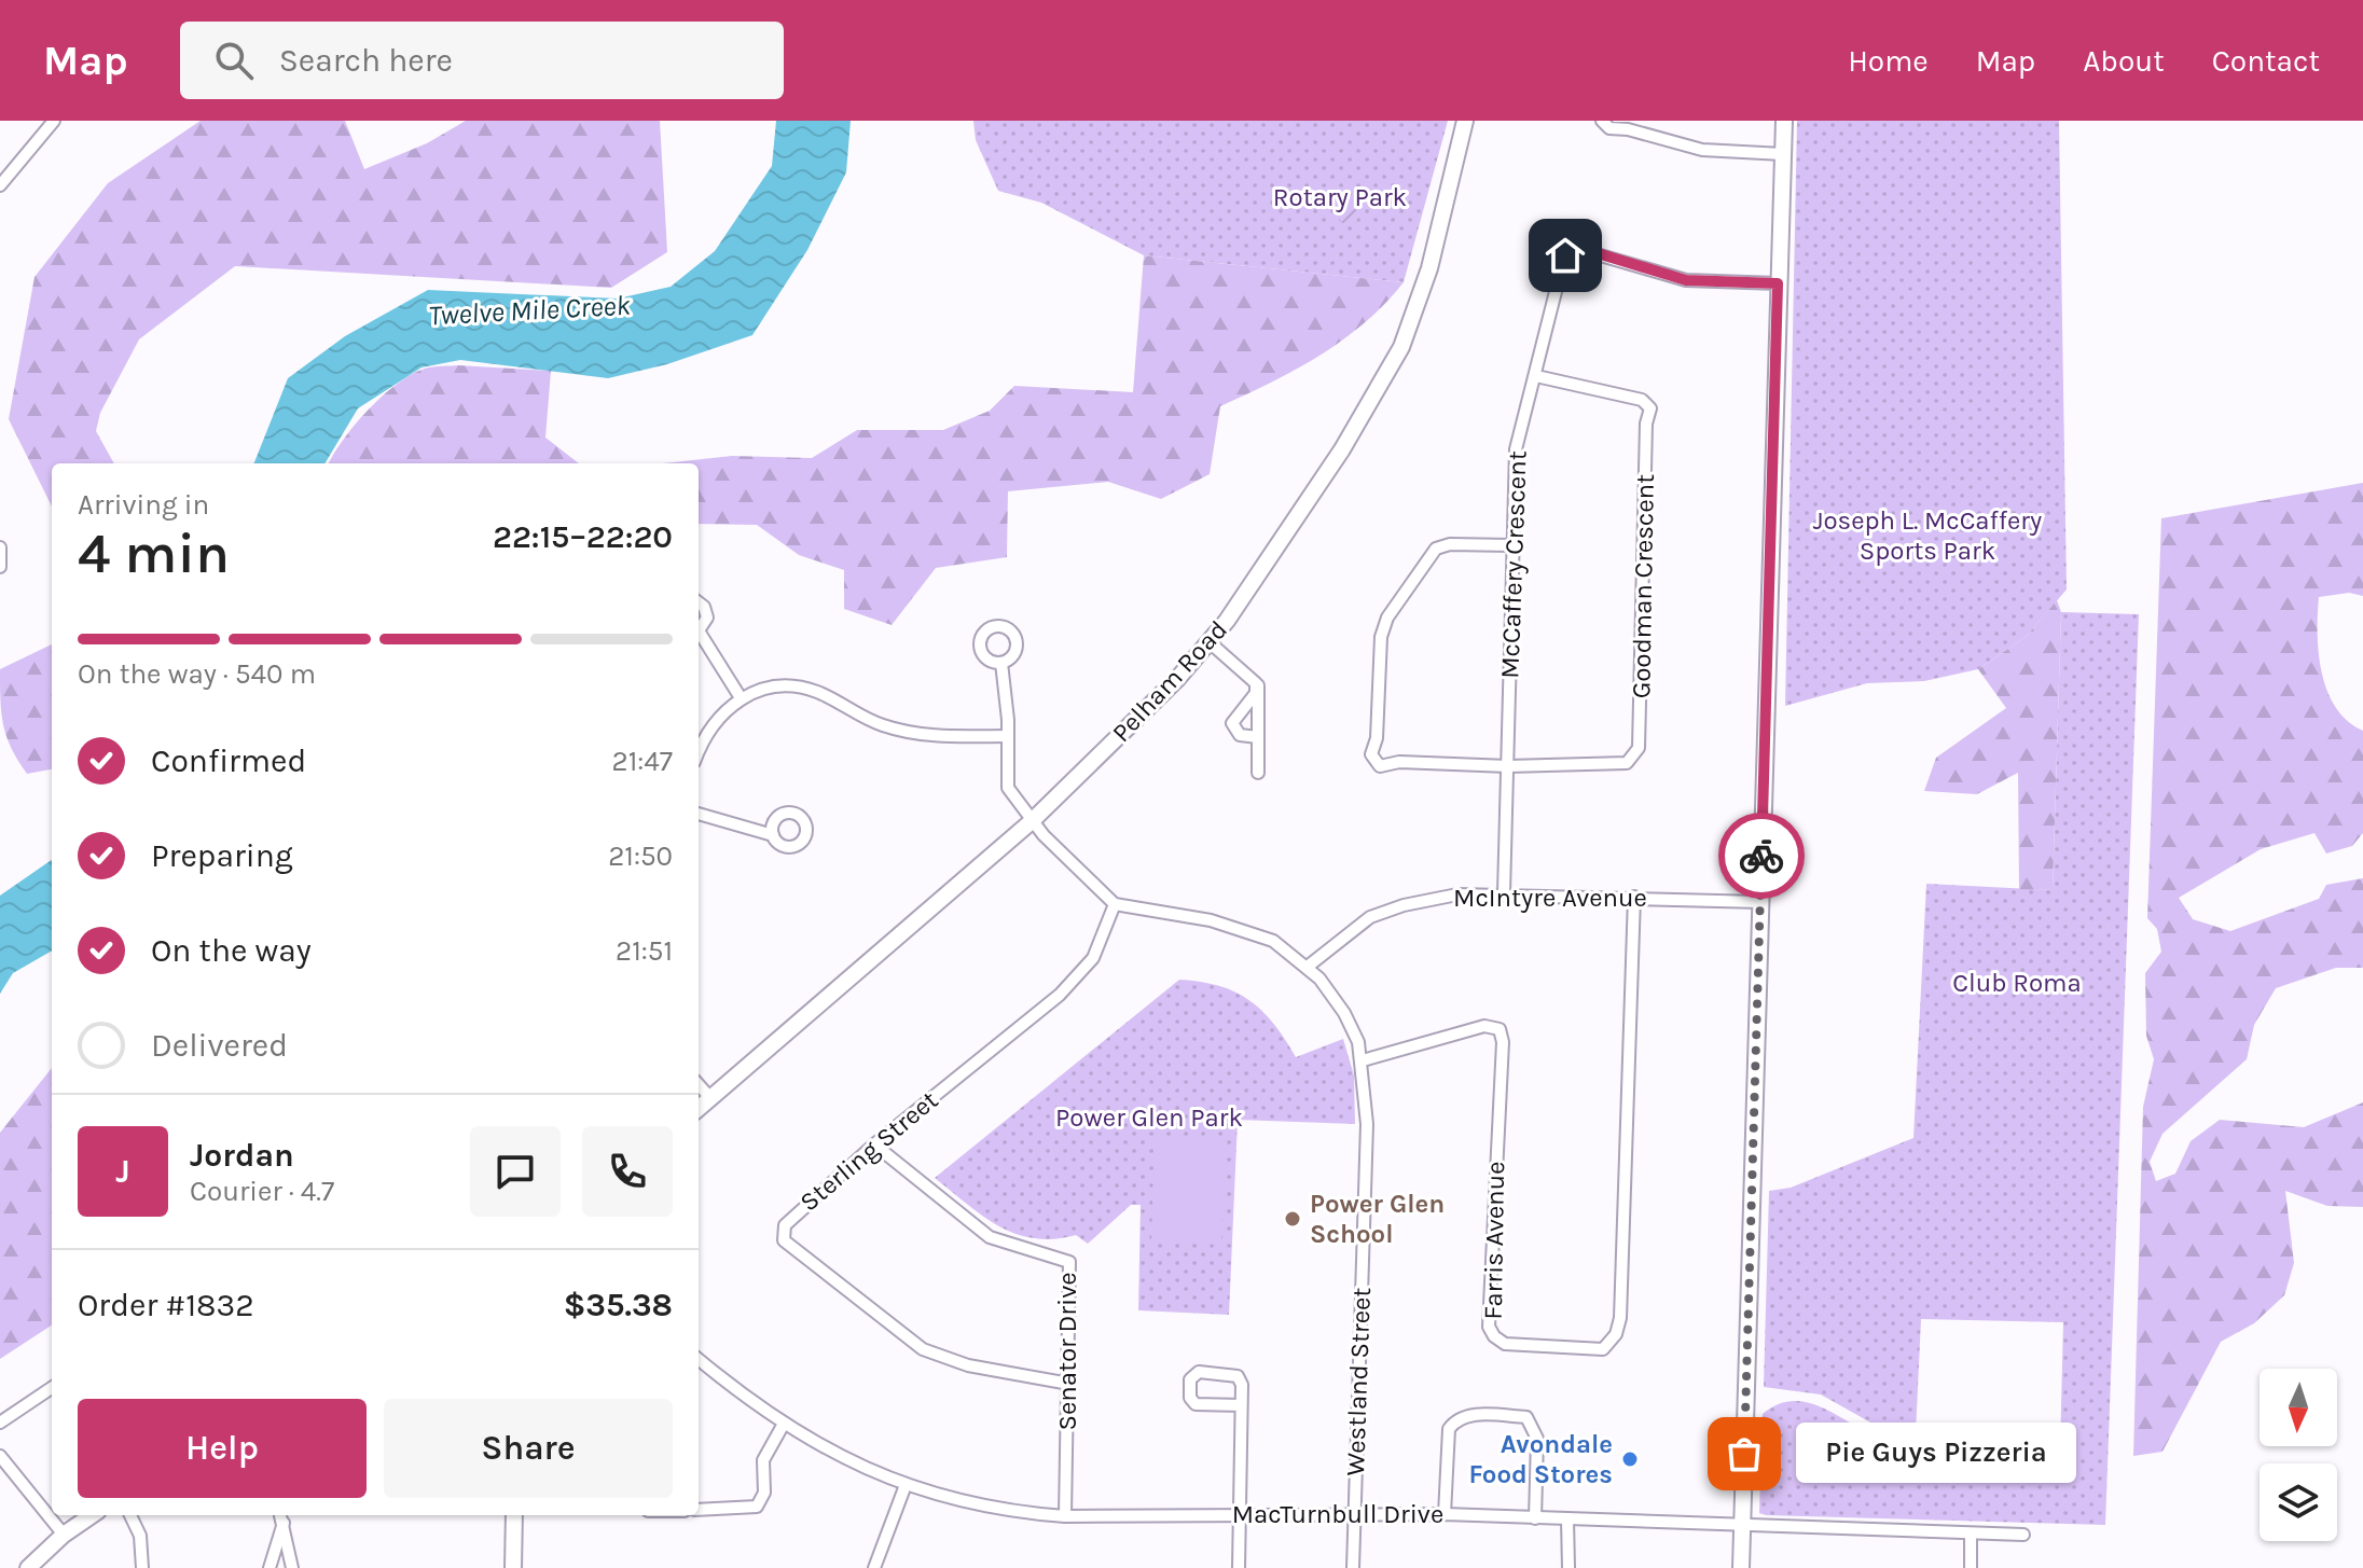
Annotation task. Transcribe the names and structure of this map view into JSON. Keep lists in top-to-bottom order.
{
  "streets": {
    "street": [
      "McCaffery Crescent",
      "Goodman Crescent",
      "Pelham Road",
      "McIntyre Avenue",
      "Sterling Street",
      "Farris Avenue",
      "Senator Drive",
      "Westland Street",
      "MacTurnbull Drive"
    ]
  },
  "crossings": [
    ["McCaffery Crescent", "Goodman Crescent"],
    ["McCaffery Crescent", "McIntyre Avenue"],
    ["McIntyre Avenue", "Farris Avenue"],
    ["McIntyre Avenue", "Westland Street"],
    ["Sterling Street", "Senator Drive"],
    ["Sterling Street", "Westland Street"],
    ["Farris Avenue", "Westland Street"],
    ["Senator Drive", "MacTurnbull Drive"],
    ["Westland Street", "MacTurnbull Drive"]
  ],
  "water": ["Twelve Mile Creek"],
  "parks": [
    "Rotary Park",
    "Joseph L. McCaffery Sports Park",
    "Club Roma",
    "Power Glen Park"
  ],
  "places": ["Power Glen School", "Pie Guys Pizzeria", "Avondale Food Stores"],
  "north": "bottom",
  "page": {
    "header": "Map",
    "search": "Search here",
    "nav": [
      "Home",
      "Map",
      "About",
      "Contact"
    ],
    "heading": ["4 min", "Arriving in", "22:15–22:20"],
    "panel": [
      "Jordan",
      "Courier · 4.7",
      "Order #1832",
      "$35.38"
    ],
    "bar": "On the way · 540 m",
    "list": [
      ["Confirmed", "21:47"],
      ["Preparing", "21:50"],
      ["On the way", "21:51"],
      "Delivered"
    ],
    "round": "J",
    "buttons": ["Help", "Share"],
    "bubble": "Pie Guys Pizzeria"
  }
}
